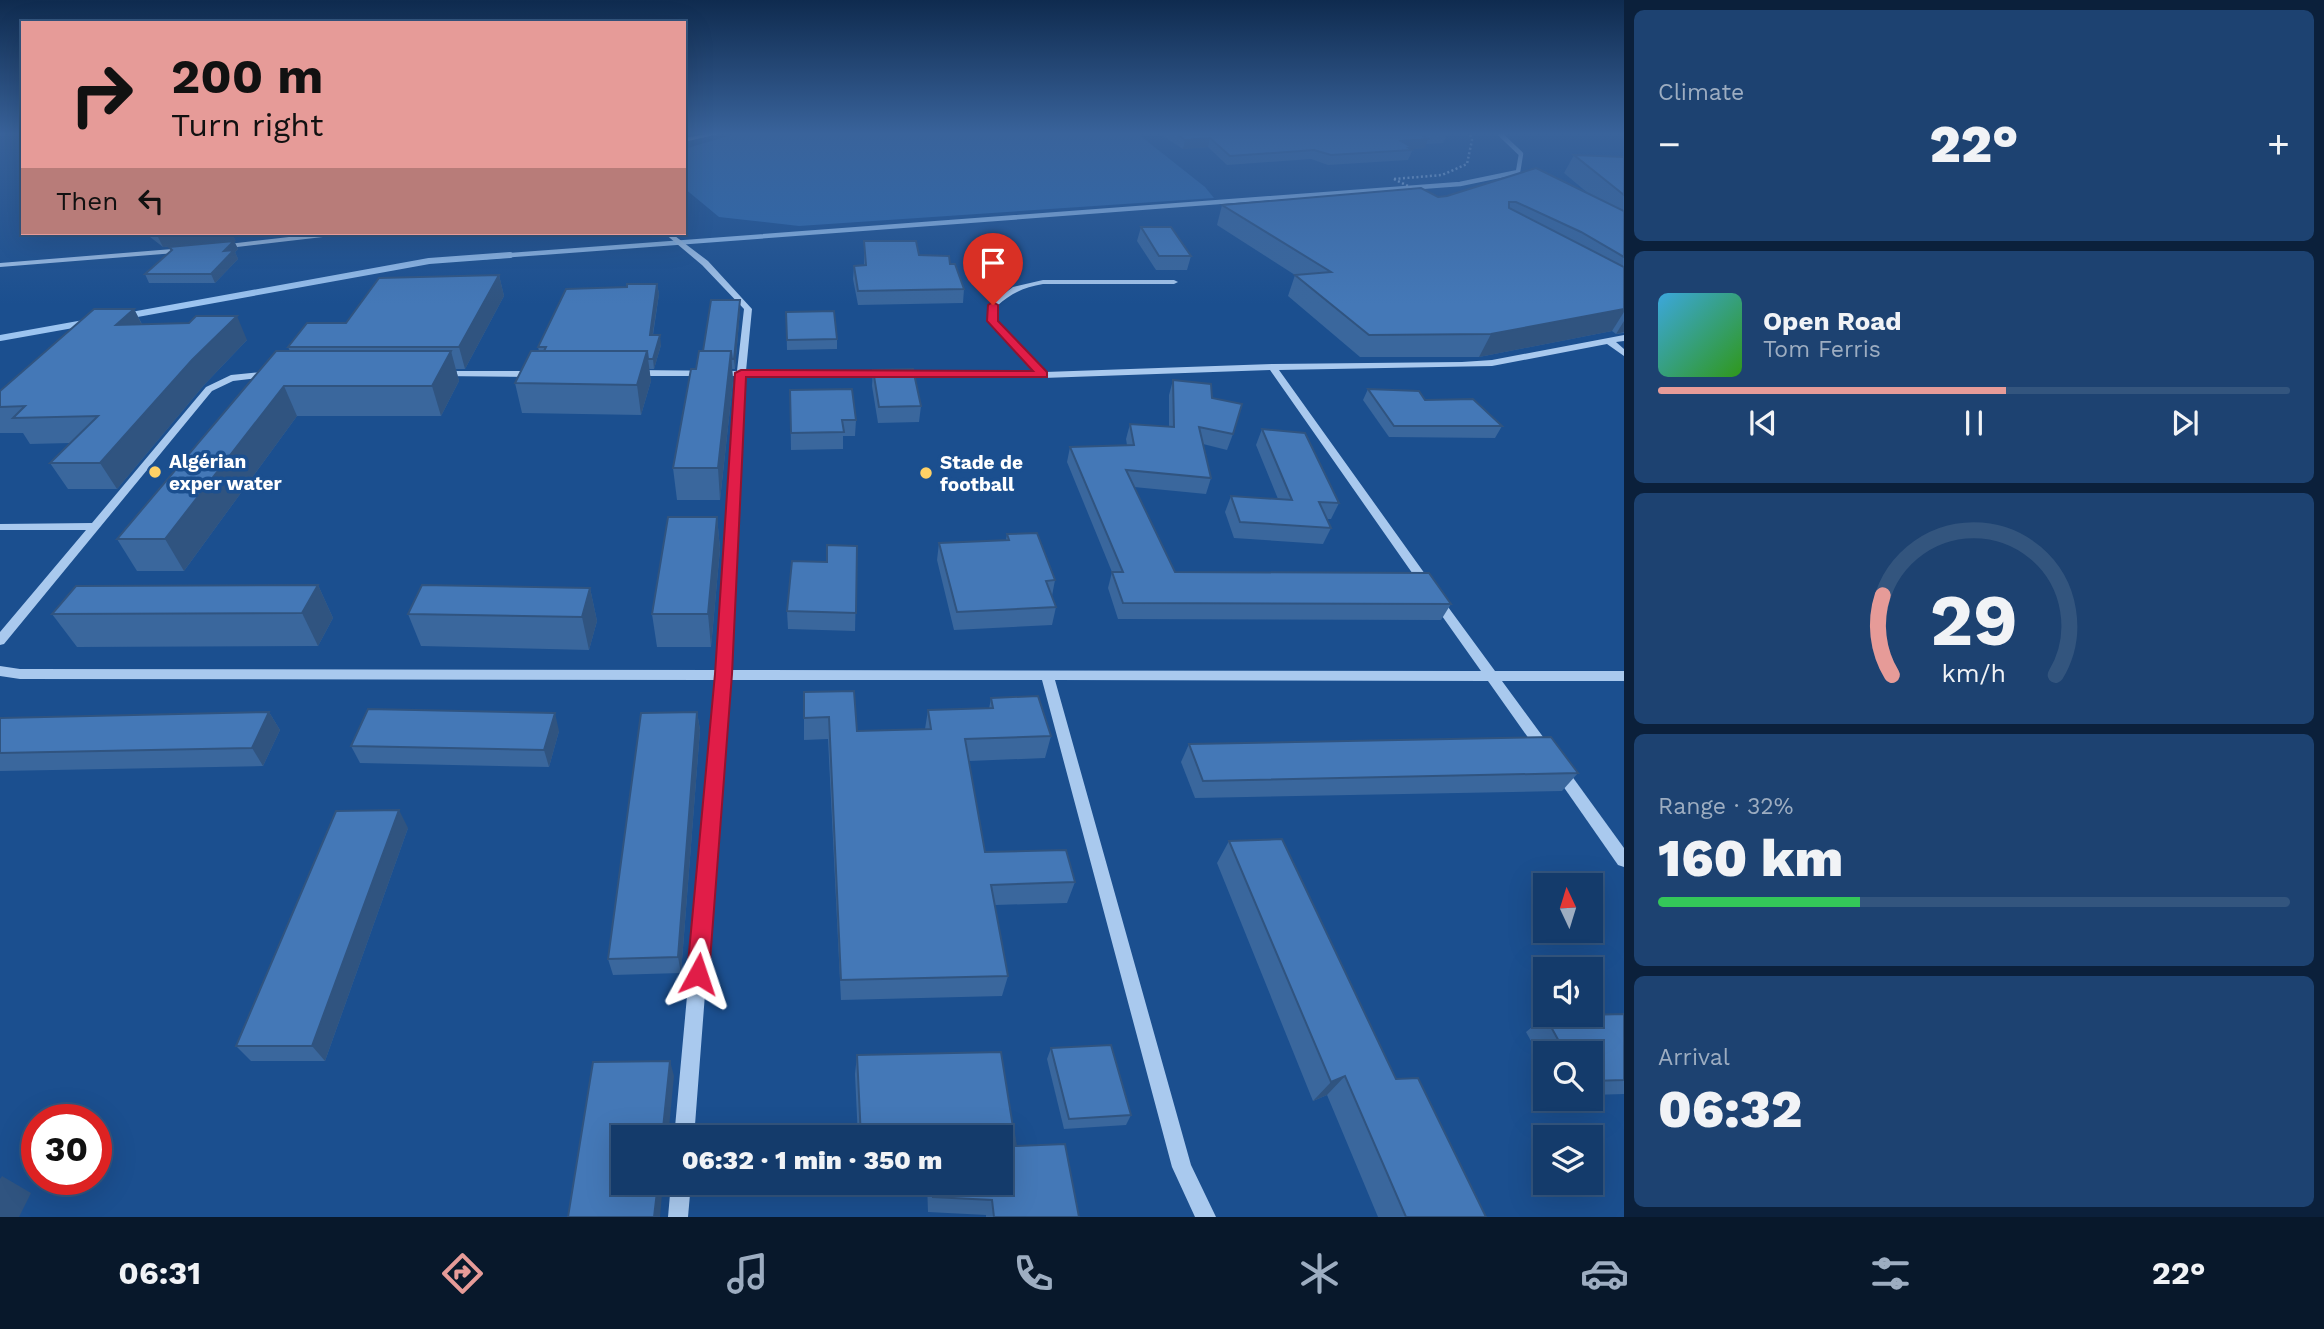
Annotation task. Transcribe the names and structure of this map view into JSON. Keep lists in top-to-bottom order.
{
  "places": ["Algérian exper water", "Stade de football"],
  "north": "top",
  "page": {
    "tile": [
      "Climate",
      ["Range · 32%", "160 km"],
      ["Arrival", "06:32"]
    ],
    "turn": ["200 m", "Turn right"],
    "heat": ["−", "22°", "+"],
    "then": "Then",
    "song": ["Open Road", "Tom Ferris"],
    "limit": "30",
    "trip": "06:32 · 1 min · 350 m",
    "tabs": ["06:31", "22°"],
    "gauge": ["29", "km/h"]
  }
}
